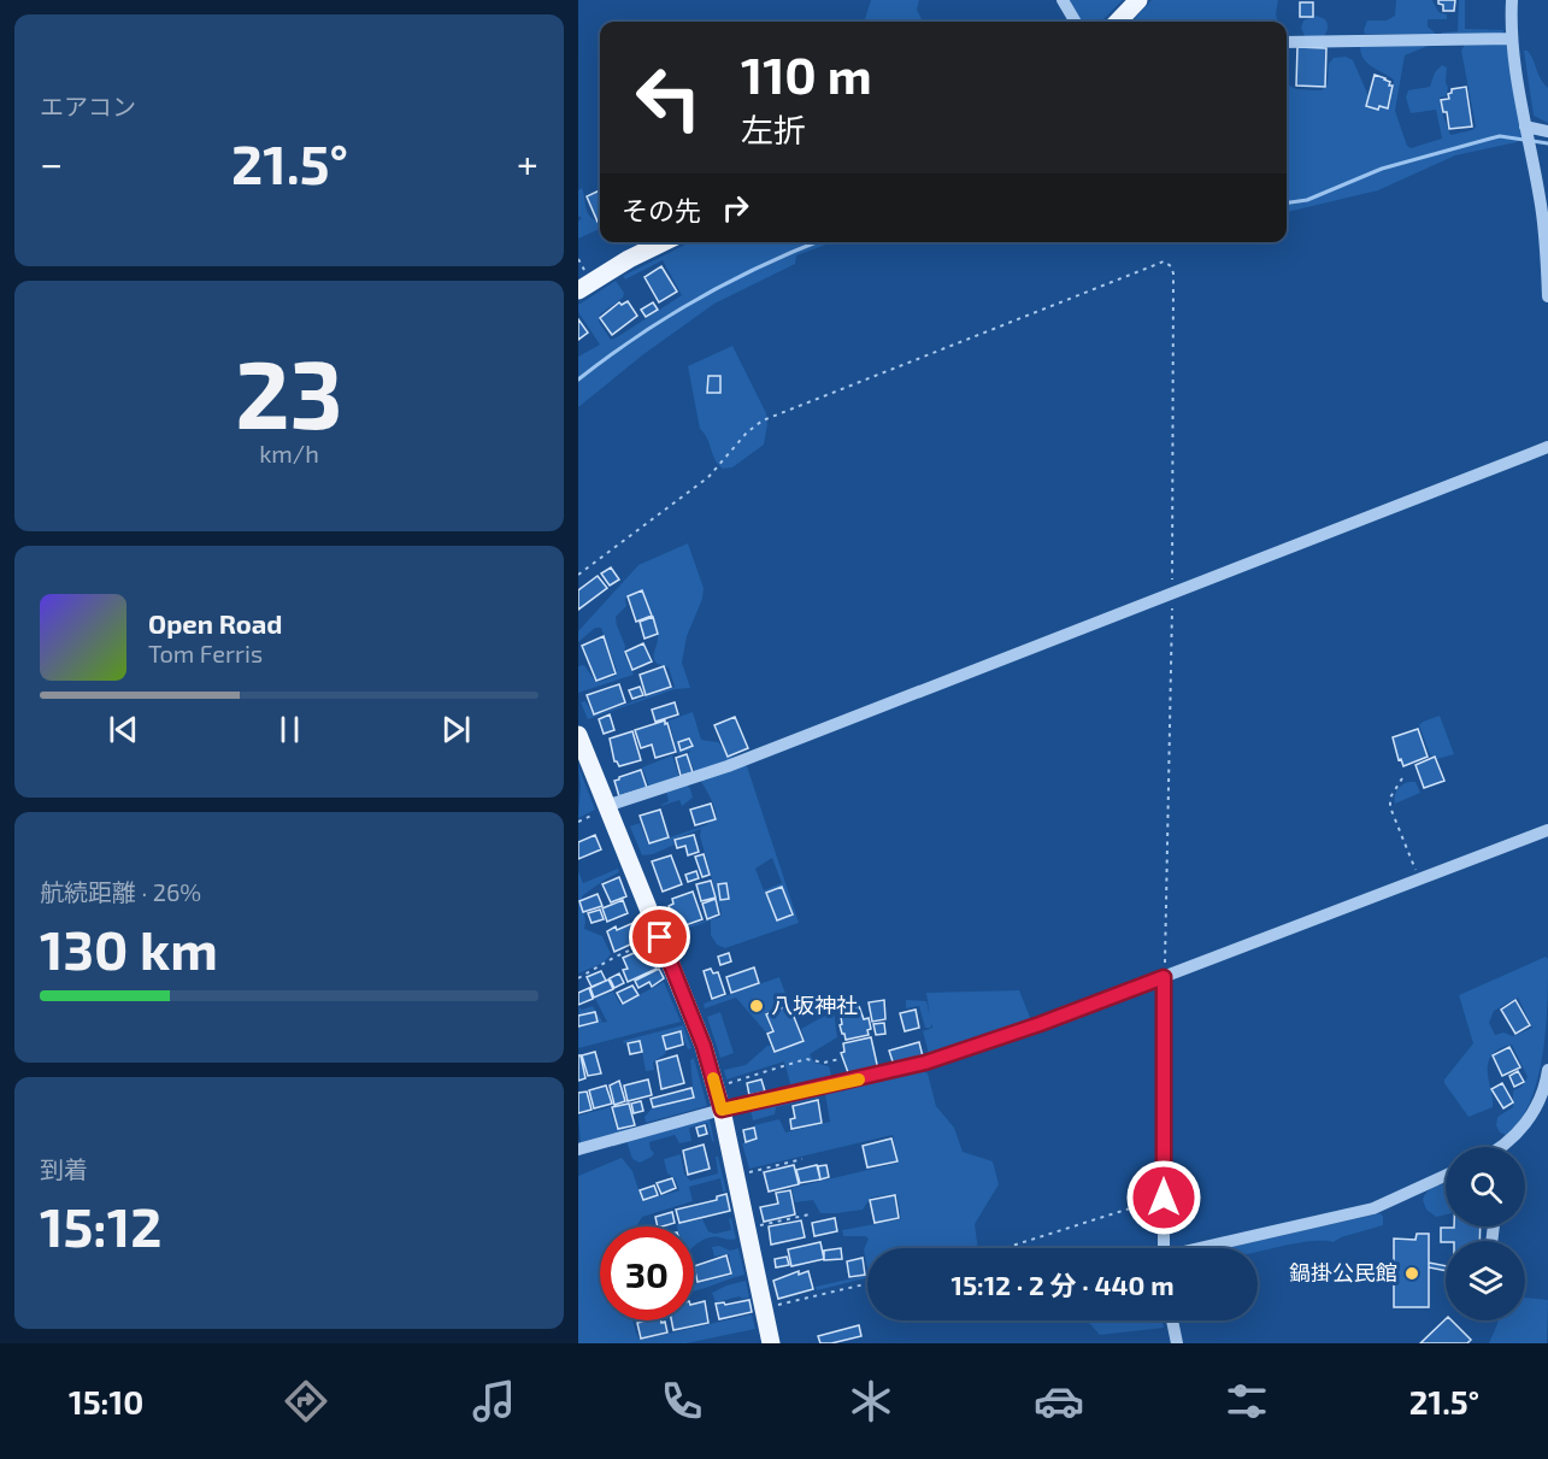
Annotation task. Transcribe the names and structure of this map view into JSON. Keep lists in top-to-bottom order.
{
  "places": ["八坂神社", "鍋掛公民館"],
  "page": {
    "tile": [
      "エアコン",
      ["23", "km/h"],
      ["航続距離 · 26%", "130 km"],
      ["到着", "15:12"]
    ],
    "turn": ["110 m", "左折"],
    "heat": ["−", "21.5°", "+"],
    "then": "その先",
    "song": ["Open Road", "Tom Ferris"],
    "limit": "30",
    "trip": "15:12 · 2 分 · 440 m",
    "tabs": ["15:10", "21.5°"]
  }
}
